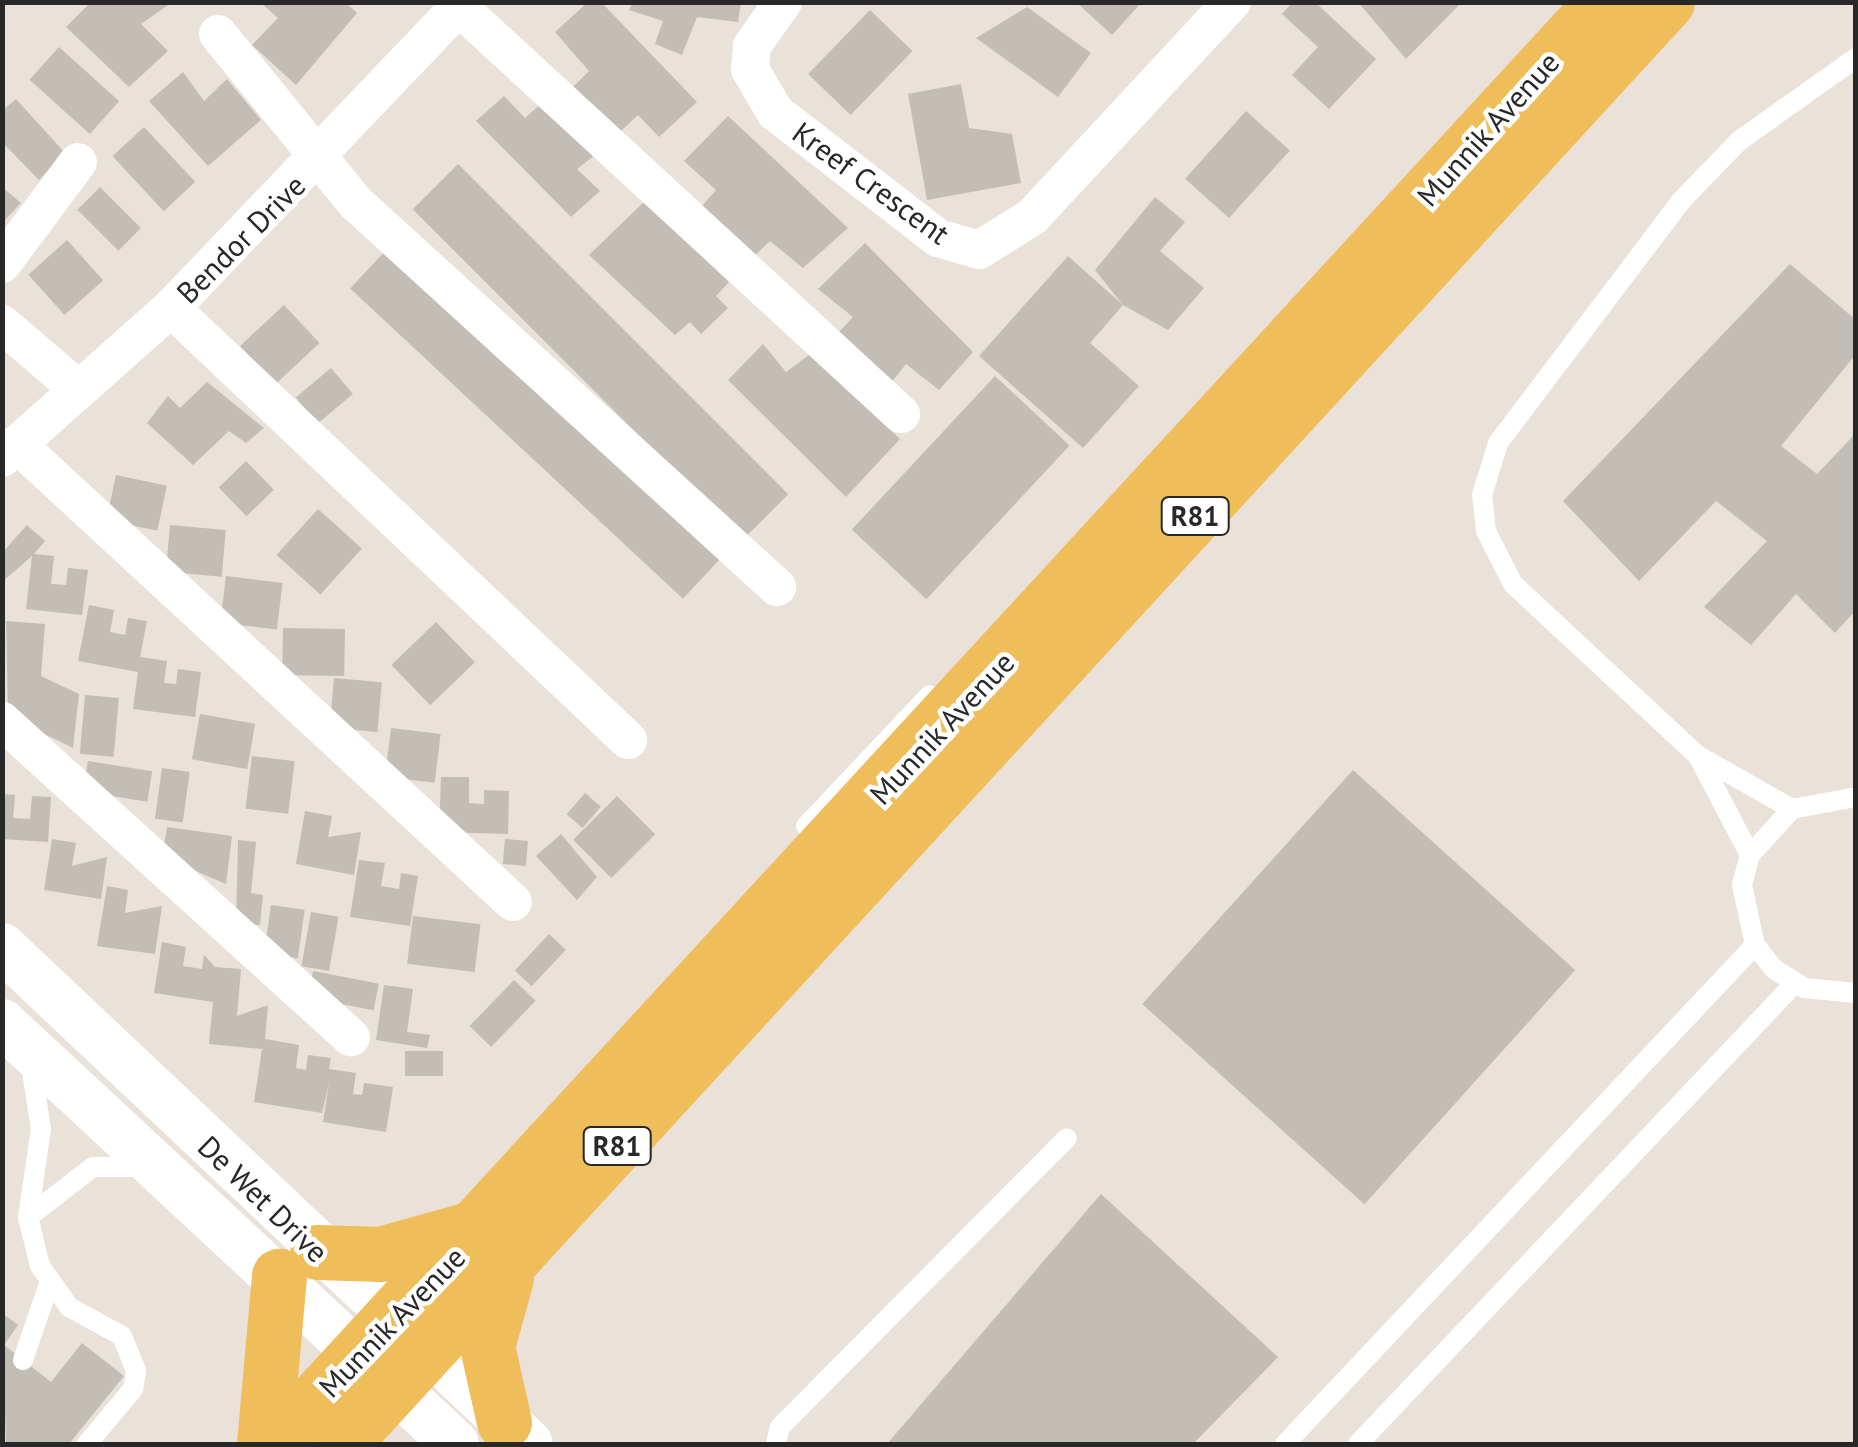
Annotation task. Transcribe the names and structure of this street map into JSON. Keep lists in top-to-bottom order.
{
  "streets": {
    "main road": ["Munnik Avenue", "R81"],
    "street": ["Kreef Crescent", "Bendor Drive", "De Wet Drive"]
  },
  "crossings": [
    ["Munnik Avenue", "De Wet Drive"]
  ]
}
